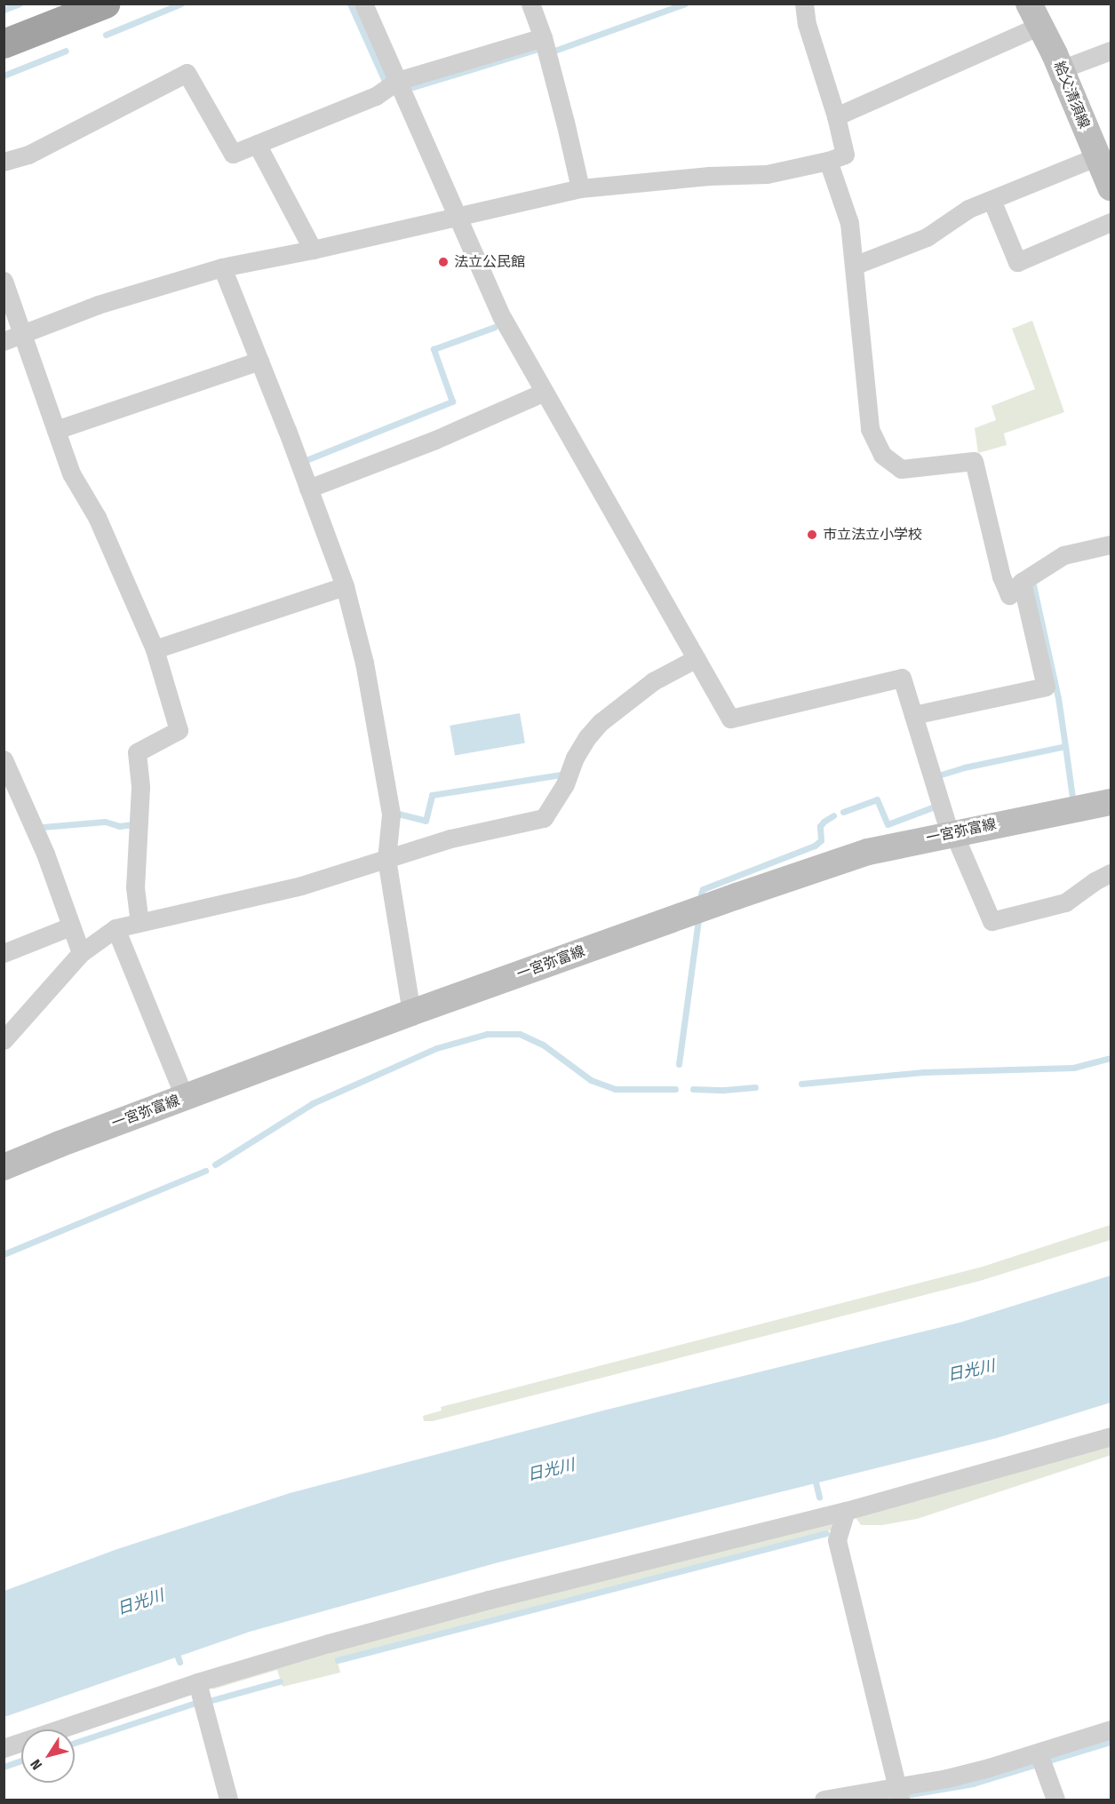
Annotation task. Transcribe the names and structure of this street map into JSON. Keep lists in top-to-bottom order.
{
  "streets": {
    "main road": ["給父清須線", "一宮弥富線"]
  },
  "water": ["日光川"],
  "places": ["法立公民館", "市立法立小学校"],
  "north": "bottom left"
}
